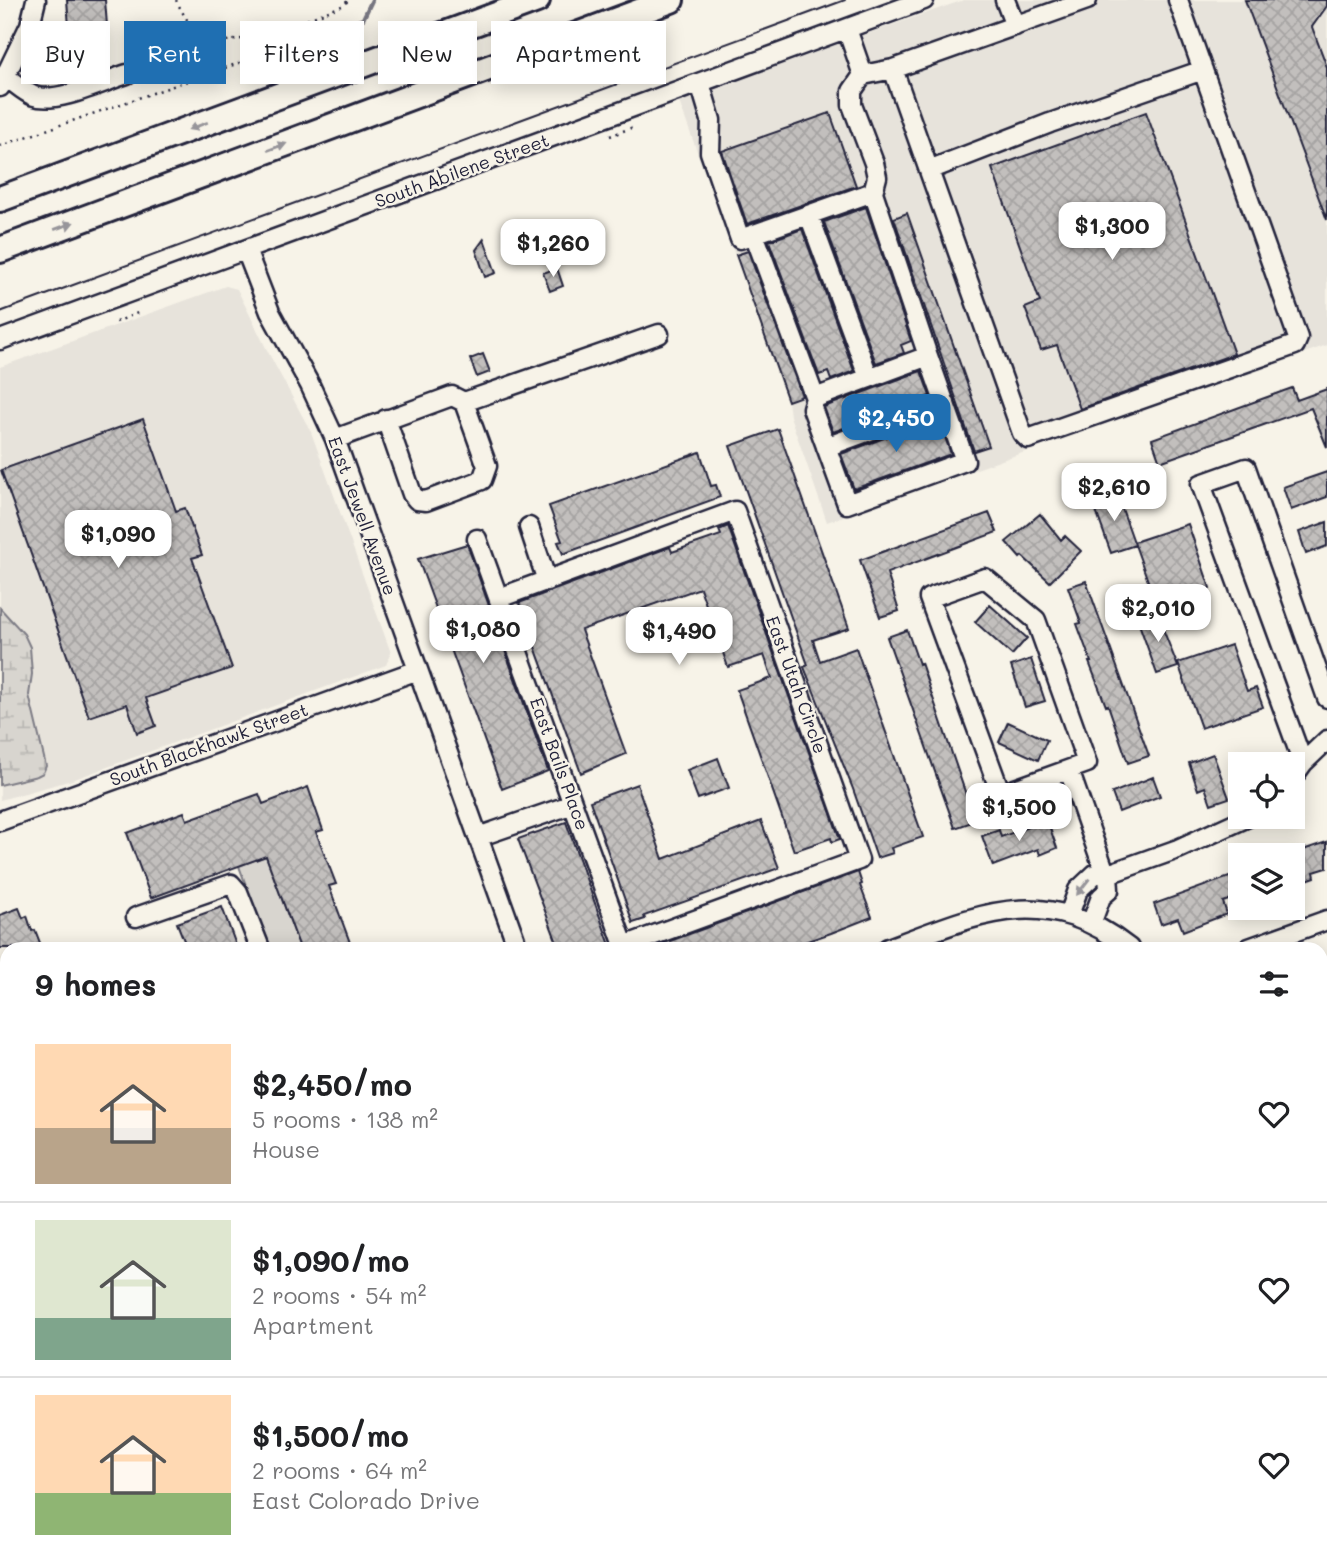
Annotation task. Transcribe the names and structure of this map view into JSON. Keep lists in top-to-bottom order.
{
  "streets": {
    "street": [
      "South Abilene Street",
      "East Jewell Avenue",
      "East Utah Circle",
      "South Blackhawk Street",
      "East Bails Place"
    ]
  },
  "crossings": [
    ["South Abilene Street", "East Jewell Avenue"],
    ["East Jewell Avenue", "South Blackhawk Street"],
    ["East Utah Circle", "East Bails Place"]
  ],
  "page": {
    "chip": [
      "Buy",
      "Rent",
      "Filters",
      "New",
      "Apartment"
    ],
    "price": [
      "$1,300",
      "$1,260",
      "$2,450",
      "$2,610",
      "$1,090",
      "$2,010",
      "$1,080",
      "$1,490",
      "$1,500"
    ],
    "heading": "9 homes",
    "list": [
      {
        "name": "$2,450/mo",
        "note": "5 rooms · 138 m² · House"
      },
      {
        "name": "$1,090/mo",
        "note": "2 rooms · 54 m² · Apartment"
      },
      {
        "name": "$1,500/mo",
        "note": "2 rooms · 64 m² · East Colorado Drive"
      }
    ]
  }
}
